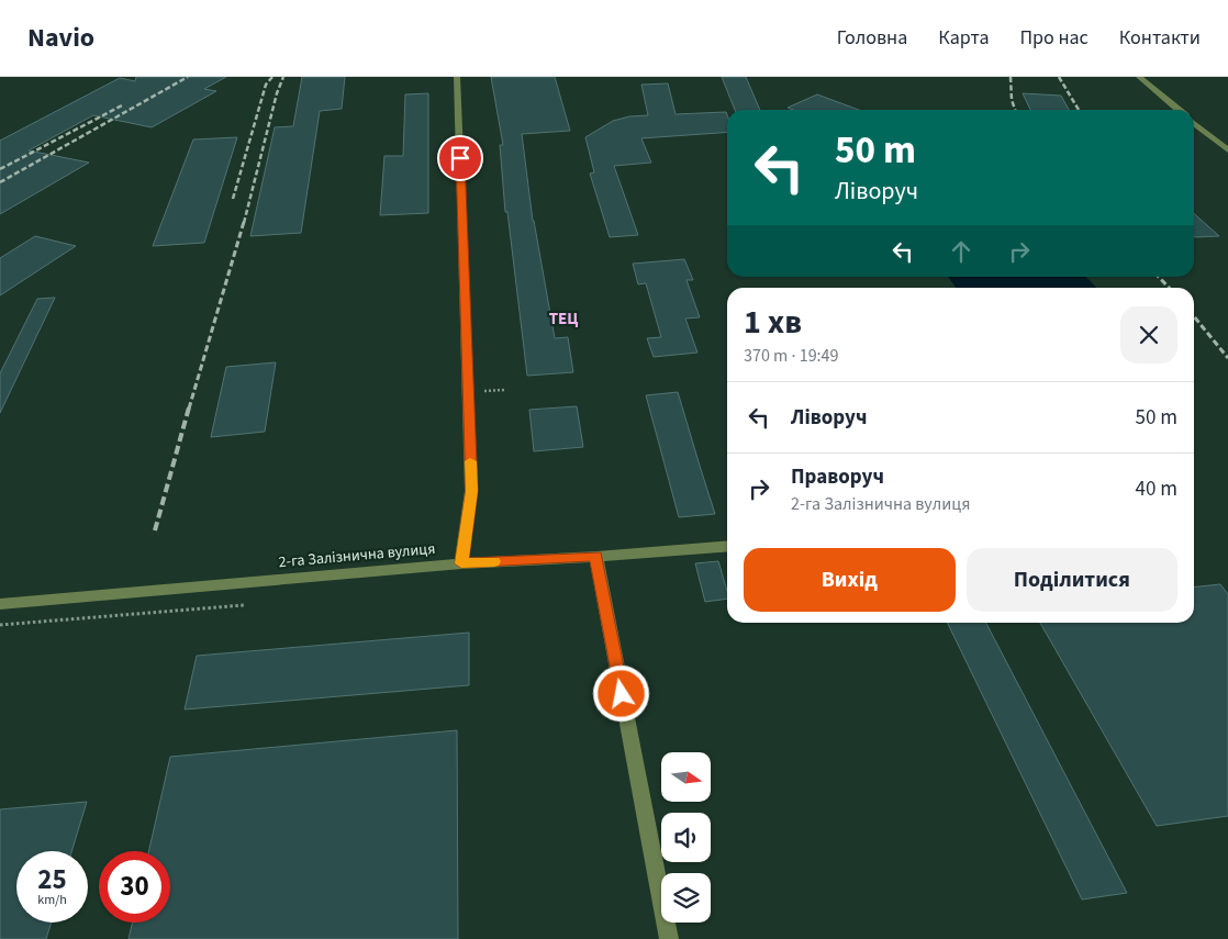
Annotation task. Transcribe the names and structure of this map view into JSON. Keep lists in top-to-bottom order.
{
  "streets": {
    "street": ["2-га Залізнична вулиця"]
  },
  "districts": ["ТЕЦ"],
  "north": "right",
  "page": {
    "header": "Navio",
    "nav": [
      "Головна",
      "Карта",
      "Про нас",
      "Контакти"
    ],
    "turn": ["50 m", "Ліворуч"],
    "heading": ["1 хв", "370 m · 19:49"],
    "list": [
      {
        "name": "Ліворуч",
        "value": "50 m"
      },
      {
        "name": "Праворуч",
        "note": "2-га Залізнична вулиця",
        "value": "40 m"
      }
    ],
    "buttons": ["Вихід", "Поділитися"],
    "speed": "25 km/h",
    "limit": "30"
  }
}
